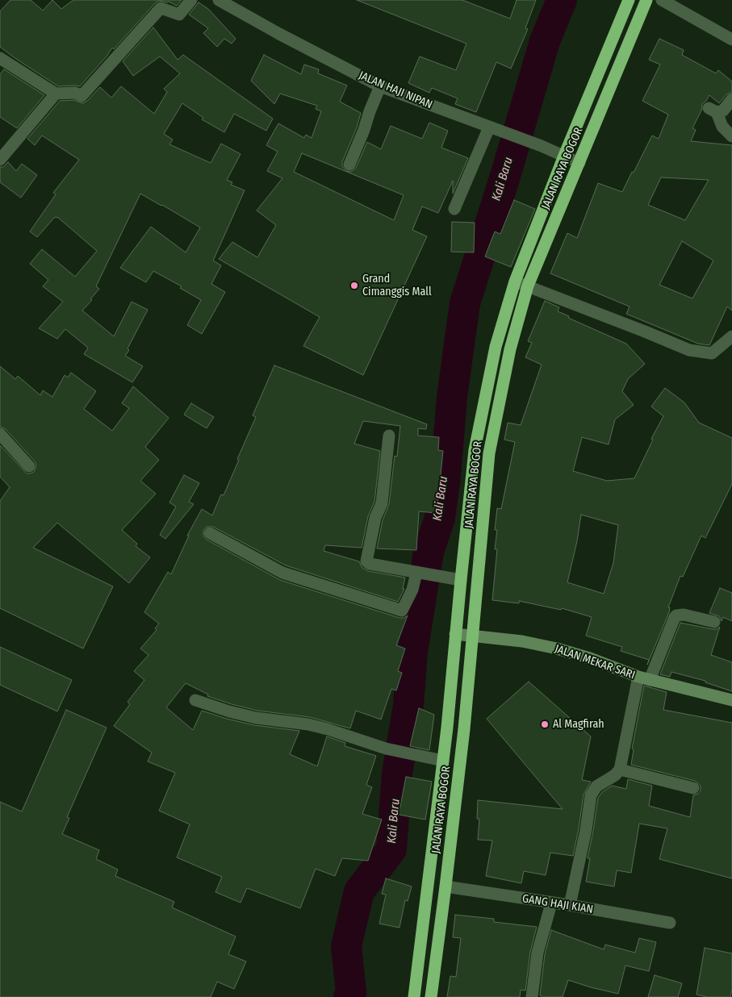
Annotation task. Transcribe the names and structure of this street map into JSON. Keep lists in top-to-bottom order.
{
  "streets": {
    "highway": ["JALAN RAYA BOGOR"],
    "main road": ["JALAN MEKAR SARI"],
    "street": ["JALAN HAJI NIPAN", "GANG HAJI KIAN"]
  },
  "crossings": [
    ["JALAN HAJI NIPAN", "JALAN RAYA BOGOR"],
    ["JALAN RAYA BOGOR", "JALAN MEKAR SARI"],
    ["JALAN RAYA BOGOR", "GANG HAJI KIAN"]
  ],
  "water": ["Kali Baru"],
  "places": ["Grand Cimanggis Mall", "Al Magfirah"]
}
